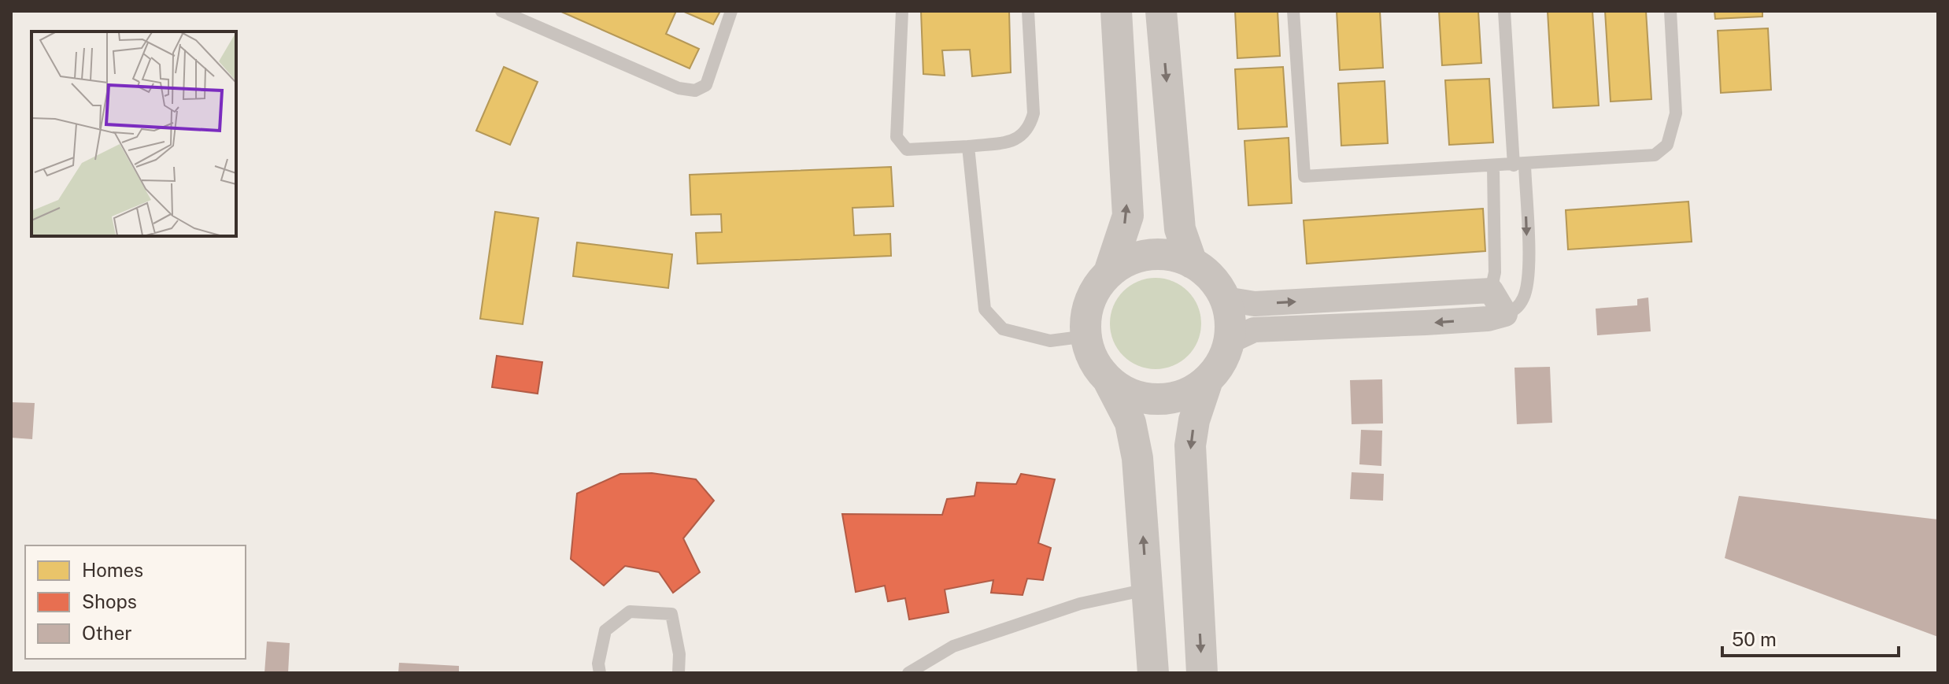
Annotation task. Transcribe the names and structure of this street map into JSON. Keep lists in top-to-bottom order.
{
  "legend": ["Homes", "Shops", "Other"],
  "scale_bar": "50 m"
}
